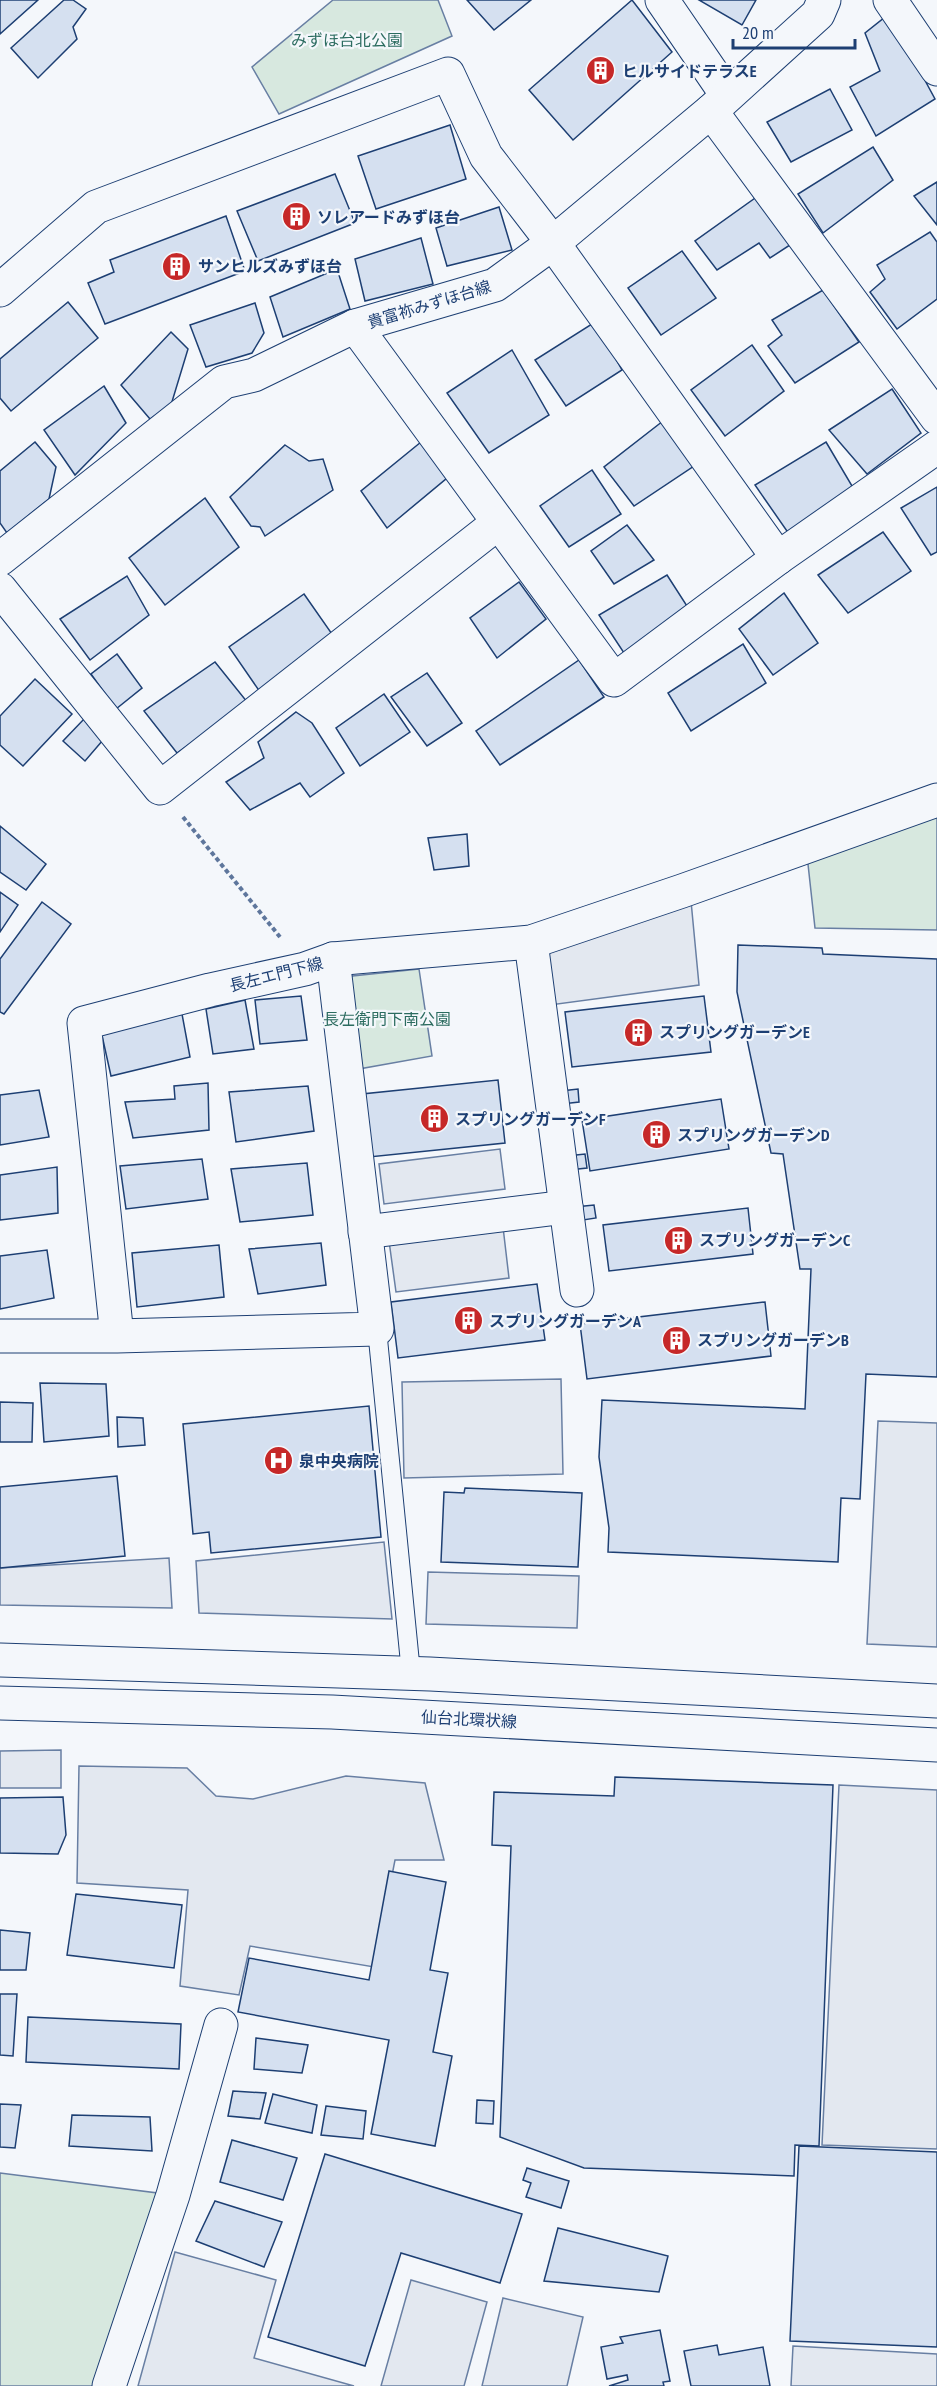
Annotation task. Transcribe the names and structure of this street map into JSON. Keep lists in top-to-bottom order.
{
  "streets": {
    "street": ["貴富祢みずほ台線", "長左エ門下線", "仙台北環状線"]
  },
  "parks": ["みずほ台北公園", "長左衛門下南公園"],
  "places": {
    "building": [
      "ヒルサイドテラスE",
      "ソレアードみずほ台",
      "サンヒルズみずほ台",
      "スプリングガーデンE",
      "スプリングガーデンF",
      "スプリングガーデンD",
      "スプリングガーデンC",
      "スプリングガーデンA",
      "スプリングガーデンB"
    ],
    "hospital": ["泉中央病院"]
  },
  "scale_bar": "20 m"
}
